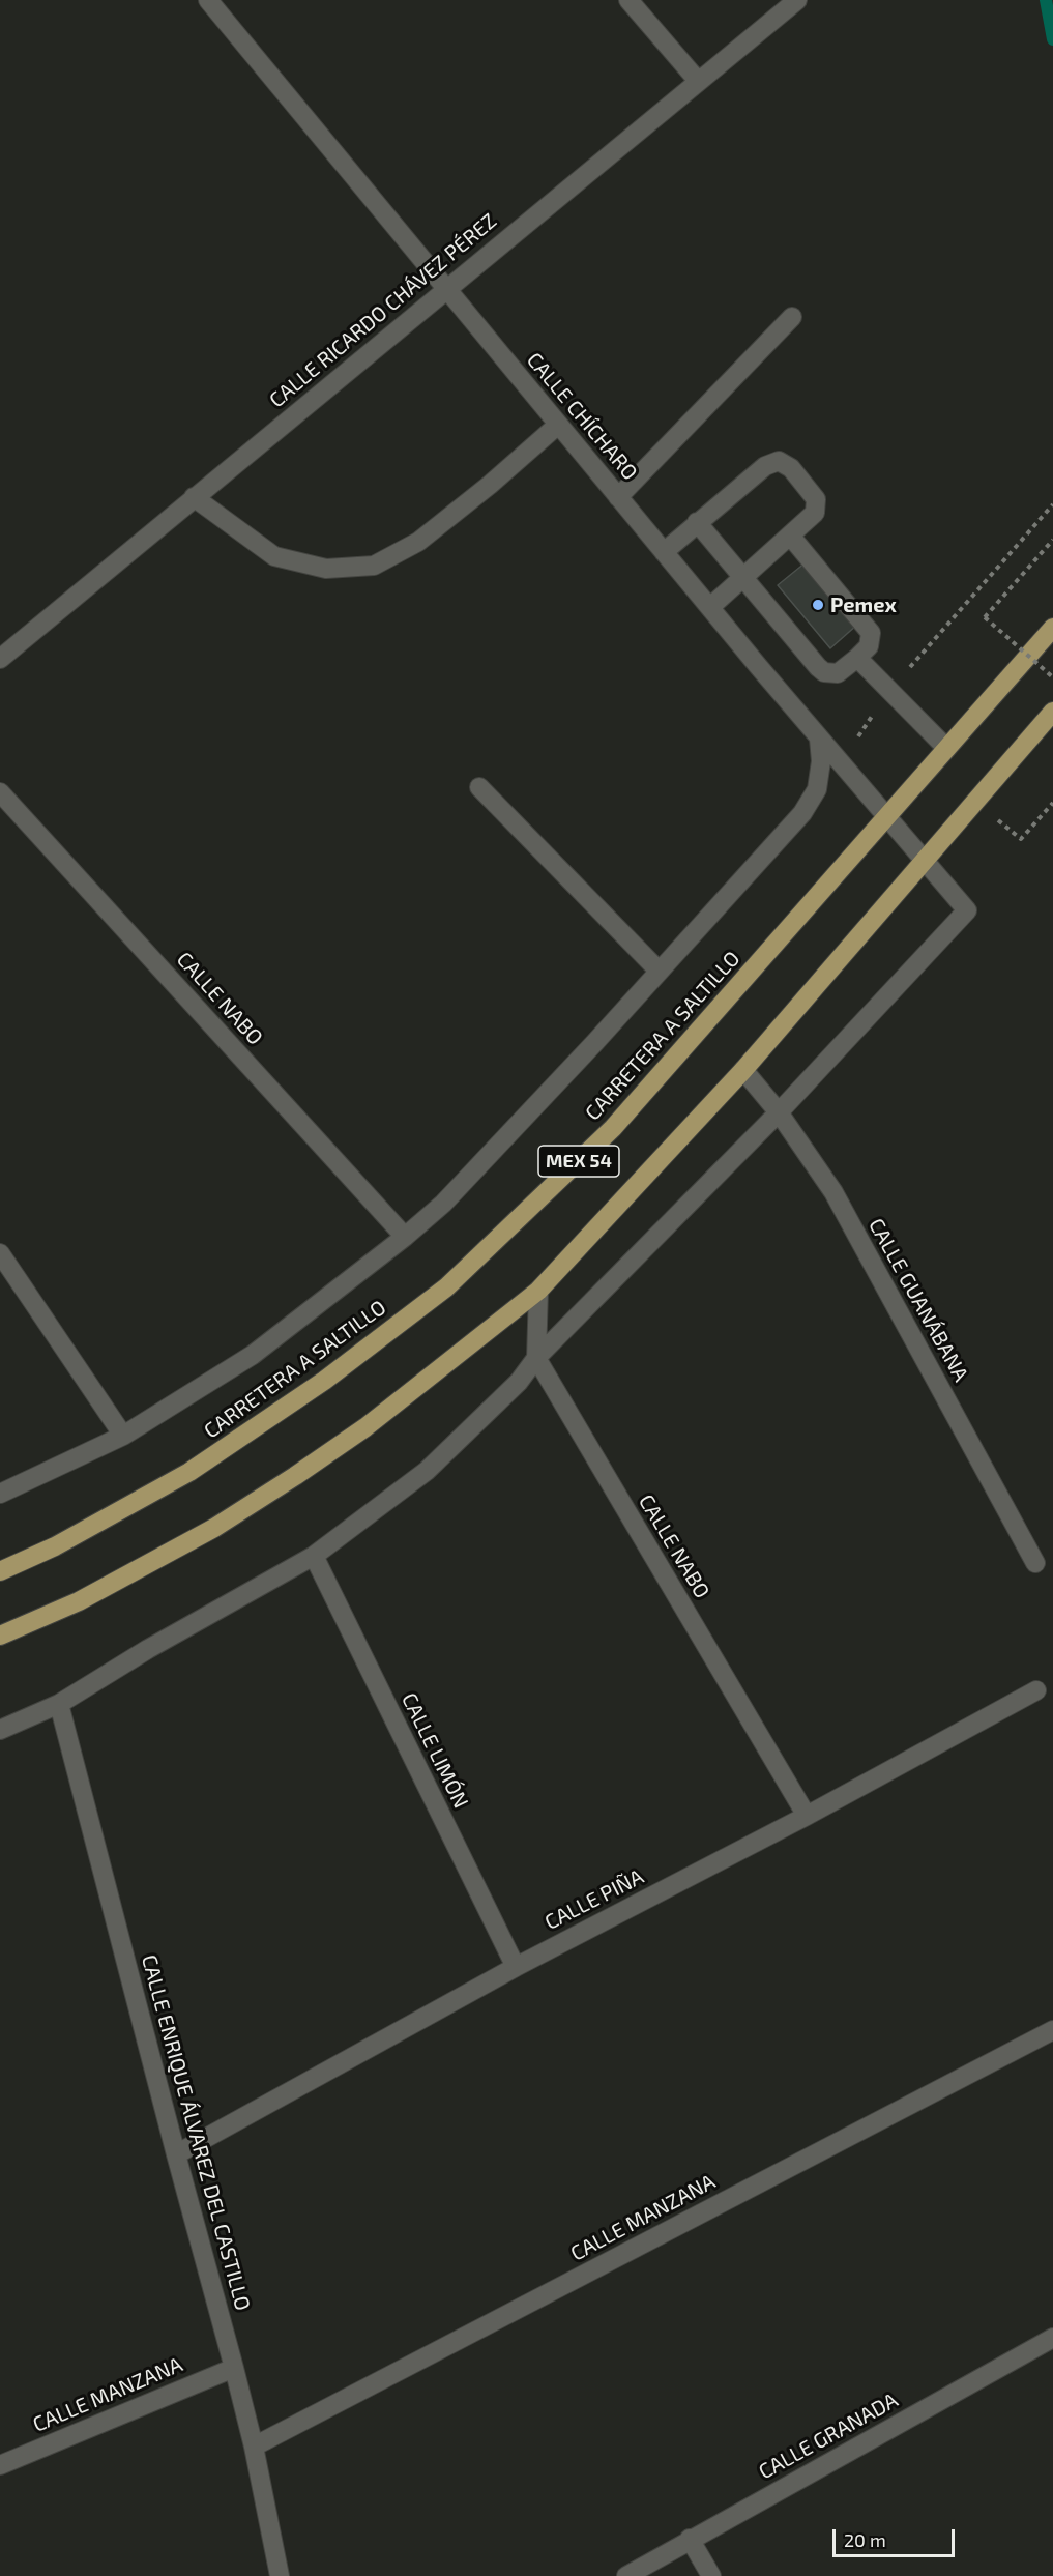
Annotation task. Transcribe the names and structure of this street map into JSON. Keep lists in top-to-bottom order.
{
  "streets": {
    "main road": ["CARRETERA A SALTILLO", "MEX 54"],
    "street": [
      "CALLE RICARDO CHÁVEZ PÉREZ",
      "CALLE CHÍCHARO",
      "CALLE NABO",
      "CALLE GUANÁBANA",
      "CALLE LIMÓN",
      "CALLE PIÑA",
      "CALLE ENRIQUE ÁLVAREZ DEL CASTILLO",
      "CALLE MANZANA",
      "CALLE GRANADA"
    ]
  },
  "crossings": [
    ["CALLE RICARDO CHÁVEZ PÉREZ", "CALLE CHÍCHARO"],
    ["CALLE CHÍCHARO", "CARRETERA A SALTILLO"],
    ["CALLE CHÍCHARO", "MEX 54"],
    ["CALLE CHÍCHARO", "CALLE GUANÁBANA"],
    ["CALLE NABO", "CALLE PIÑA"],
    ["MEX 54", "CALLE GUANÁBANA"],
    ["CALLE LIMÓN", "CALLE PIÑA"],
    ["CALLE PIÑA", "CALLE ENRIQUE ÁLVAREZ DEL CASTILLO"],
    ["CALLE ENRIQUE ÁLVAREZ DEL CASTILLO", "CALLE MANZANA"]
  ],
  "places": ["Pemex"],
  "scale_bar": "20 m"
}
